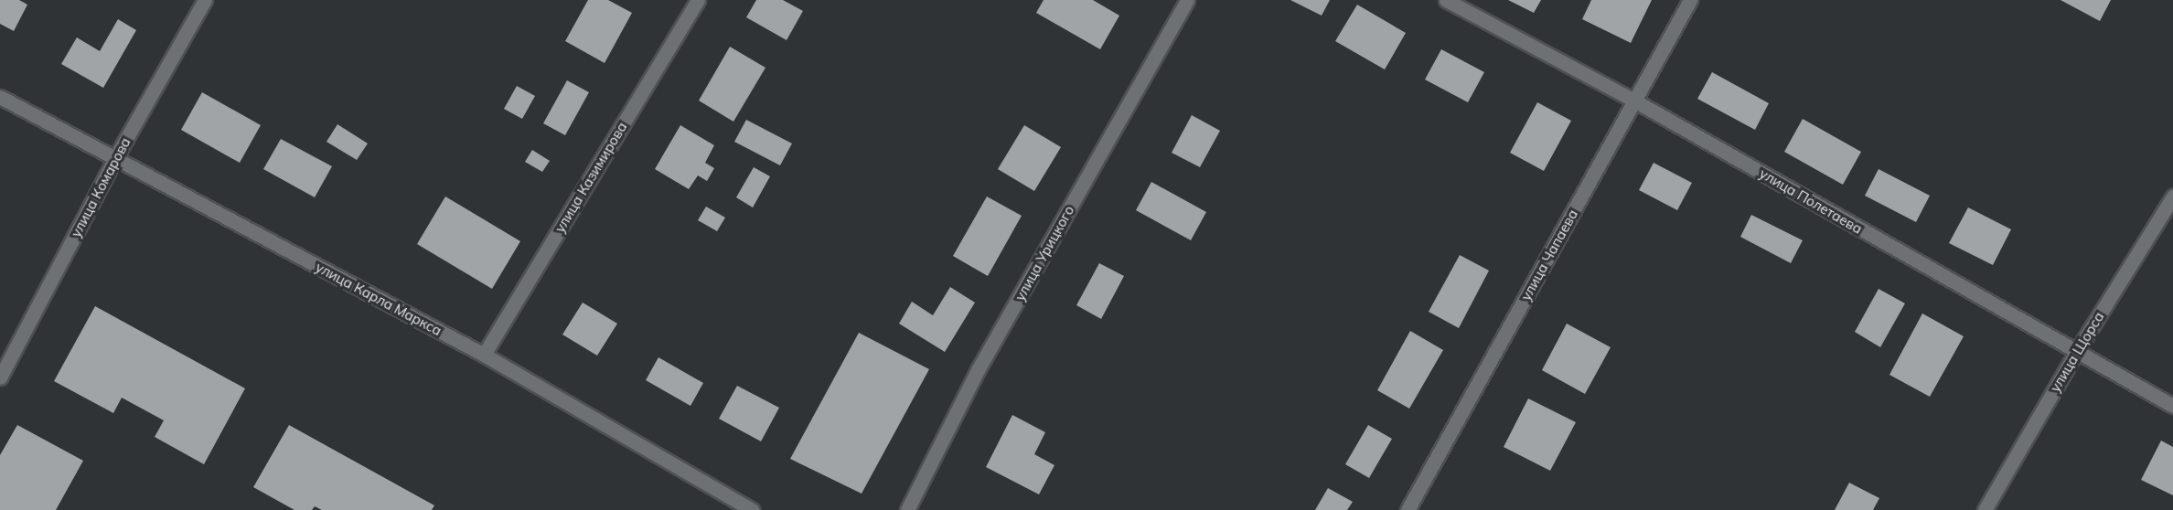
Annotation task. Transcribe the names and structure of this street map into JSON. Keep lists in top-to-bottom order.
{
  "streets": {
    "street": [
      "улица Казимирова",
      "улица Комарова",
      "улица Полетаева",
      "улица Урицкого",
      "улица Чапаева",
      "улица Карла Маркса",
      "улица Щорса"
    ]
  },
  "crossings": [
    ["улица Казимирова", "улица Карла Маркса"],
    ["улица Комарова", "улица Карла Маркса"],
    ["улица Полетаева", "улица Чапаева"],
    ["улица Полетаева", "улица Щорса"]
  ]
}
